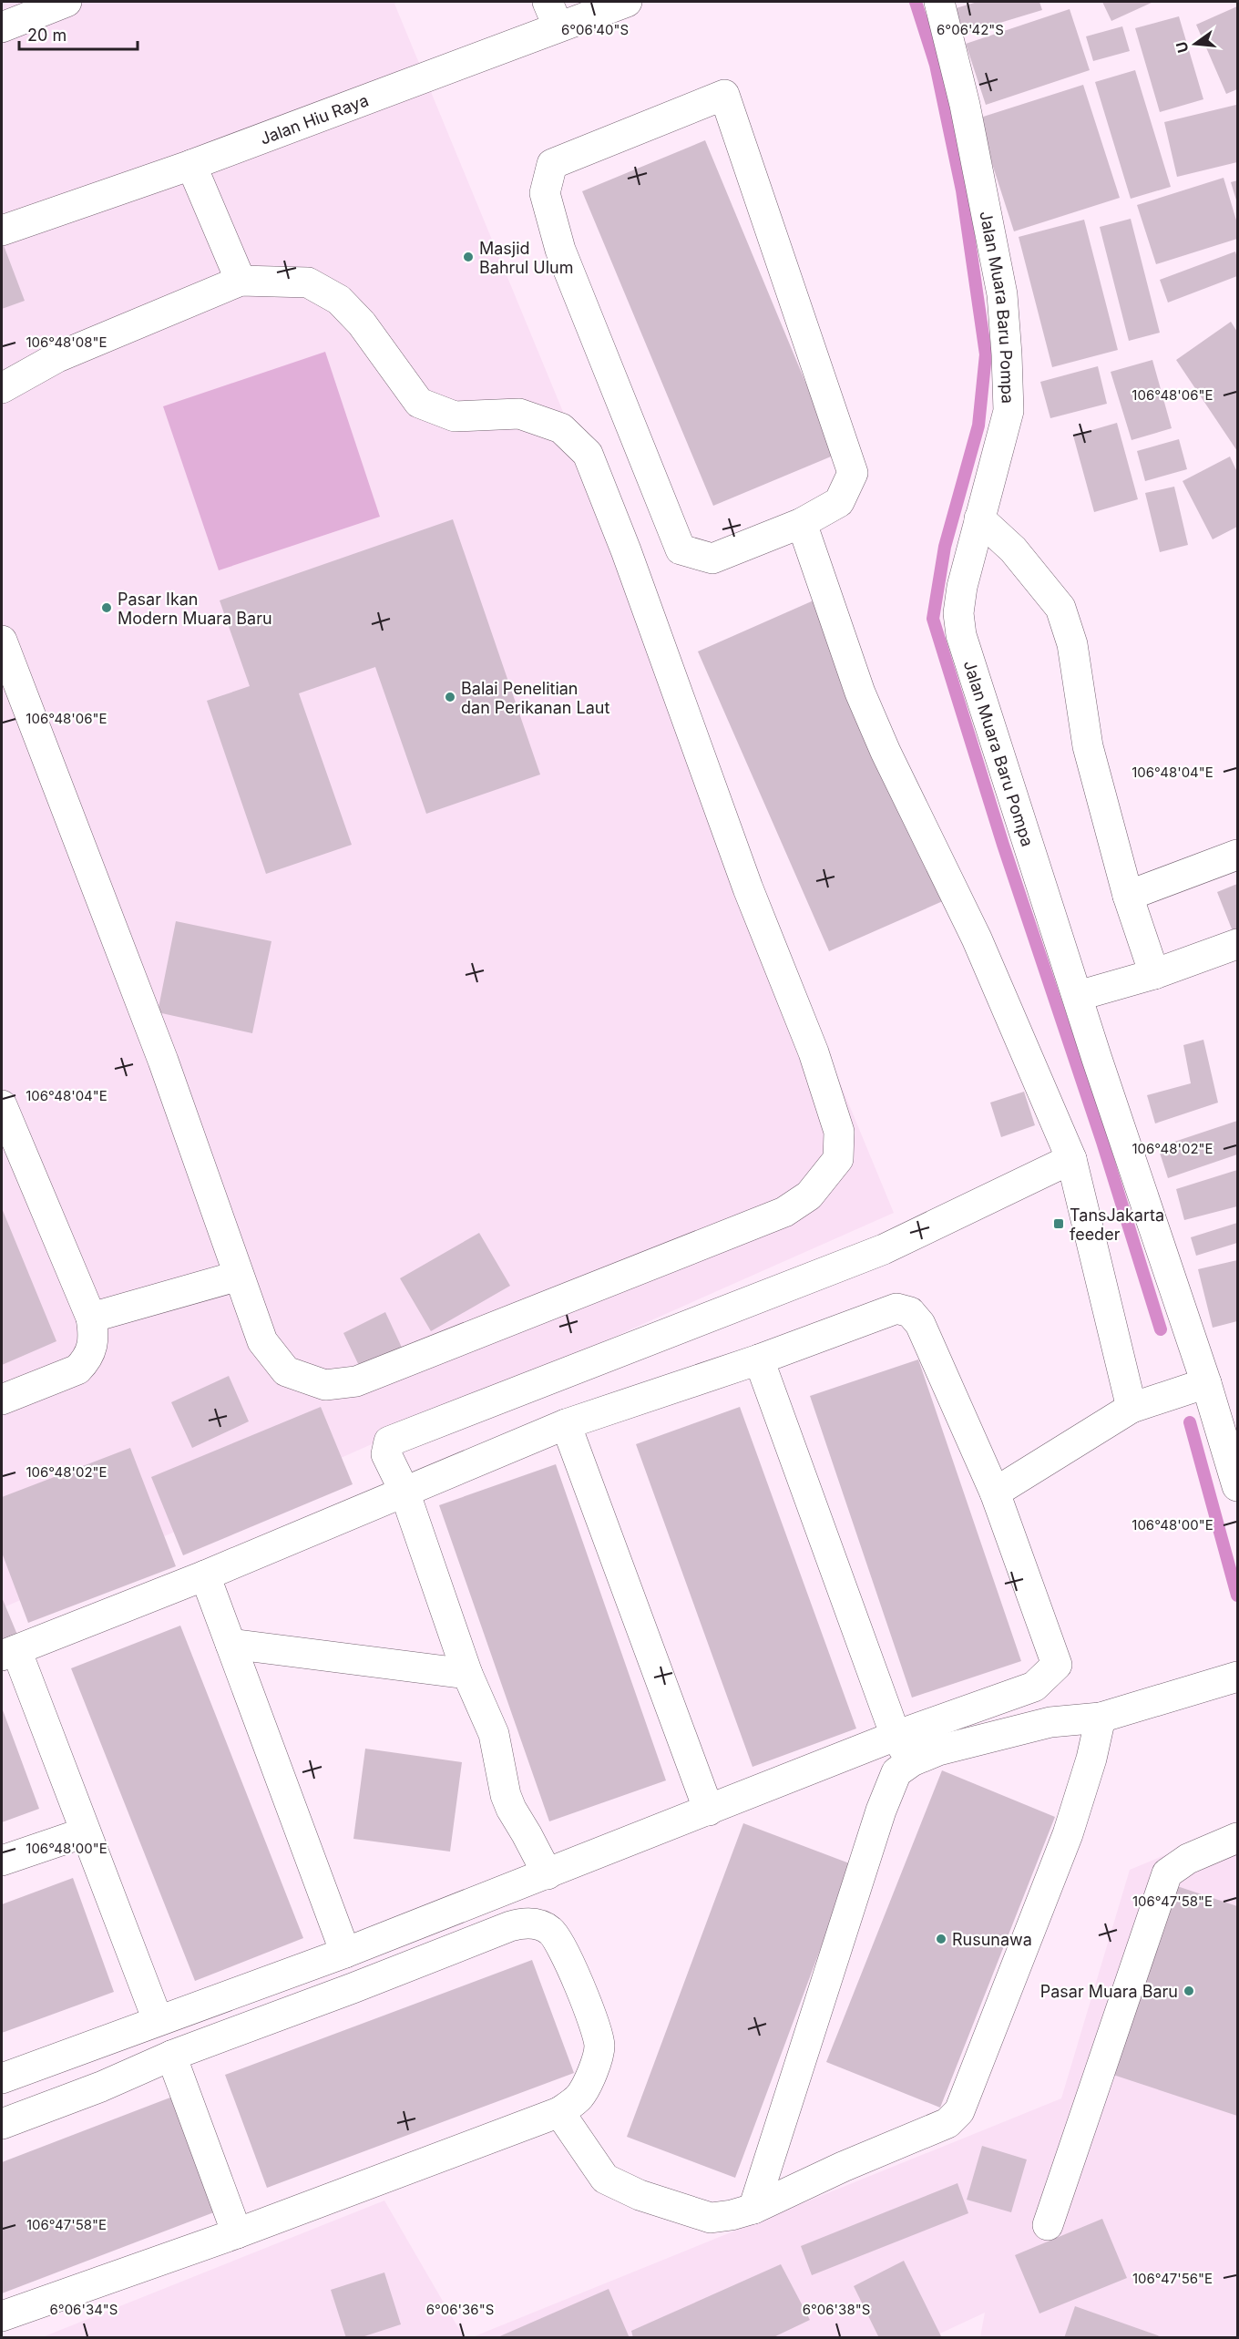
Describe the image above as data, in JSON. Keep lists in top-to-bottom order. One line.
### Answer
{"streets":{"street":["Jalan Hiu Raya","Jalan Muara Baru Pompa"]},"places":{"other":["Masjid Bahrul Ulum","Pasar Ikan Modern Muara Baru","Balai Penelitian dan Perikanan Laut","Rusunawa","Pasar Muara Baru"],"transit":["TansJakarta feeder"]},"scale_bar":"20 m","north":"left","coordinates":["6°06'40\"S","6°06'42\"S","106°48'08\"E","106°48'06\"E","106°48'04\"E","106°48'02\"E","106°48'00\"E","106°47'58\"E","106°47'56\"E","6°06'34\"S","6°06'36\"S","6°06'38\"S"]}
